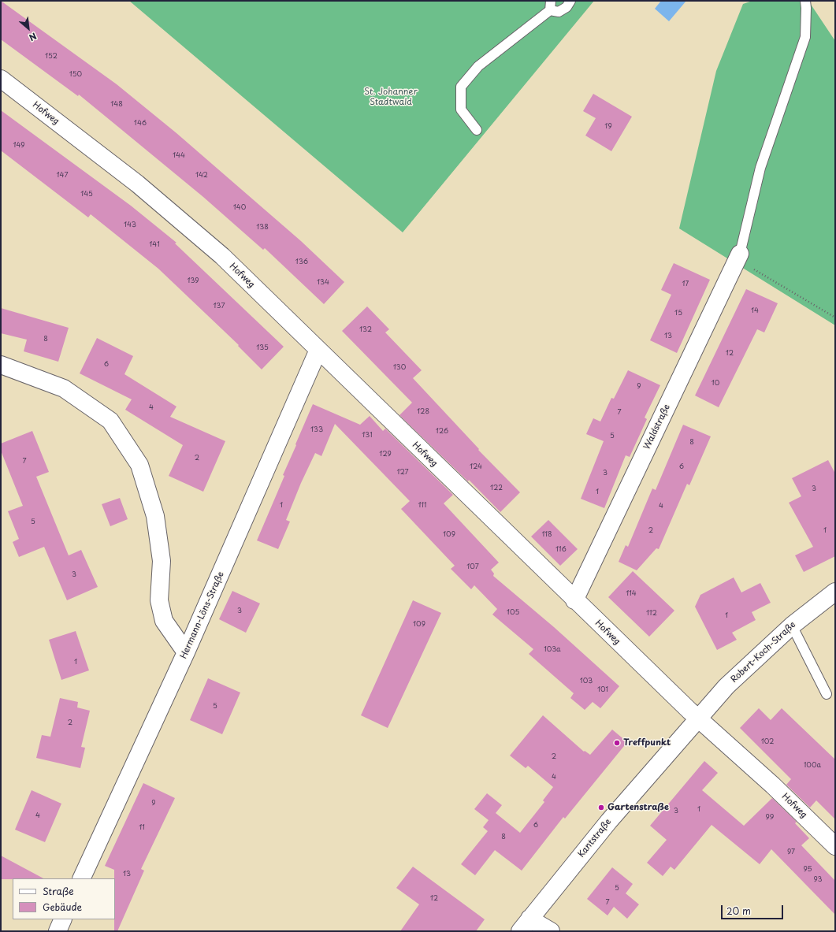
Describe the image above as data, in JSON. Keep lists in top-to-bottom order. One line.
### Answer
{"streets":{"street":["Hofweg","Waldstraße","Hermann-Löns-Straße","Robert-Koch-Straße","Kantstraße"]},"crossings":[["Hofweg","Waldstraße"],["Hofweg","Hermann-Löns-Straße"],["Hofweg","Robert-Koch-Straße"],["Hofweg","Kantstraße"],["Robert-Koch-Straße","Kantstraße"]],"parks":["St. Johanner Stadtwald"],"places":["Treffpunkt","Gartenstraße"],"house_numbers":["152","150","148","146","19","149","144","147","142","145","140","143","138","141","136","139","134","17","137","14","15","132","13","8","135","12","6","130","10","9","4","128","7","133","126","131","5","8","129","2","7","124","6","127","3","122","3","1","1","111","4","5","2","1","109","118","116","107","3","114","3","105","112","1","109","103a","1","103","101","5","2","102","2","100a","4","9","1","3","4","99","6","11","8","97","95","13","93","5","12","7"],"legend":["Straße","Gebäude"],"scale_bar":"20 m","north":"bottom right"}
